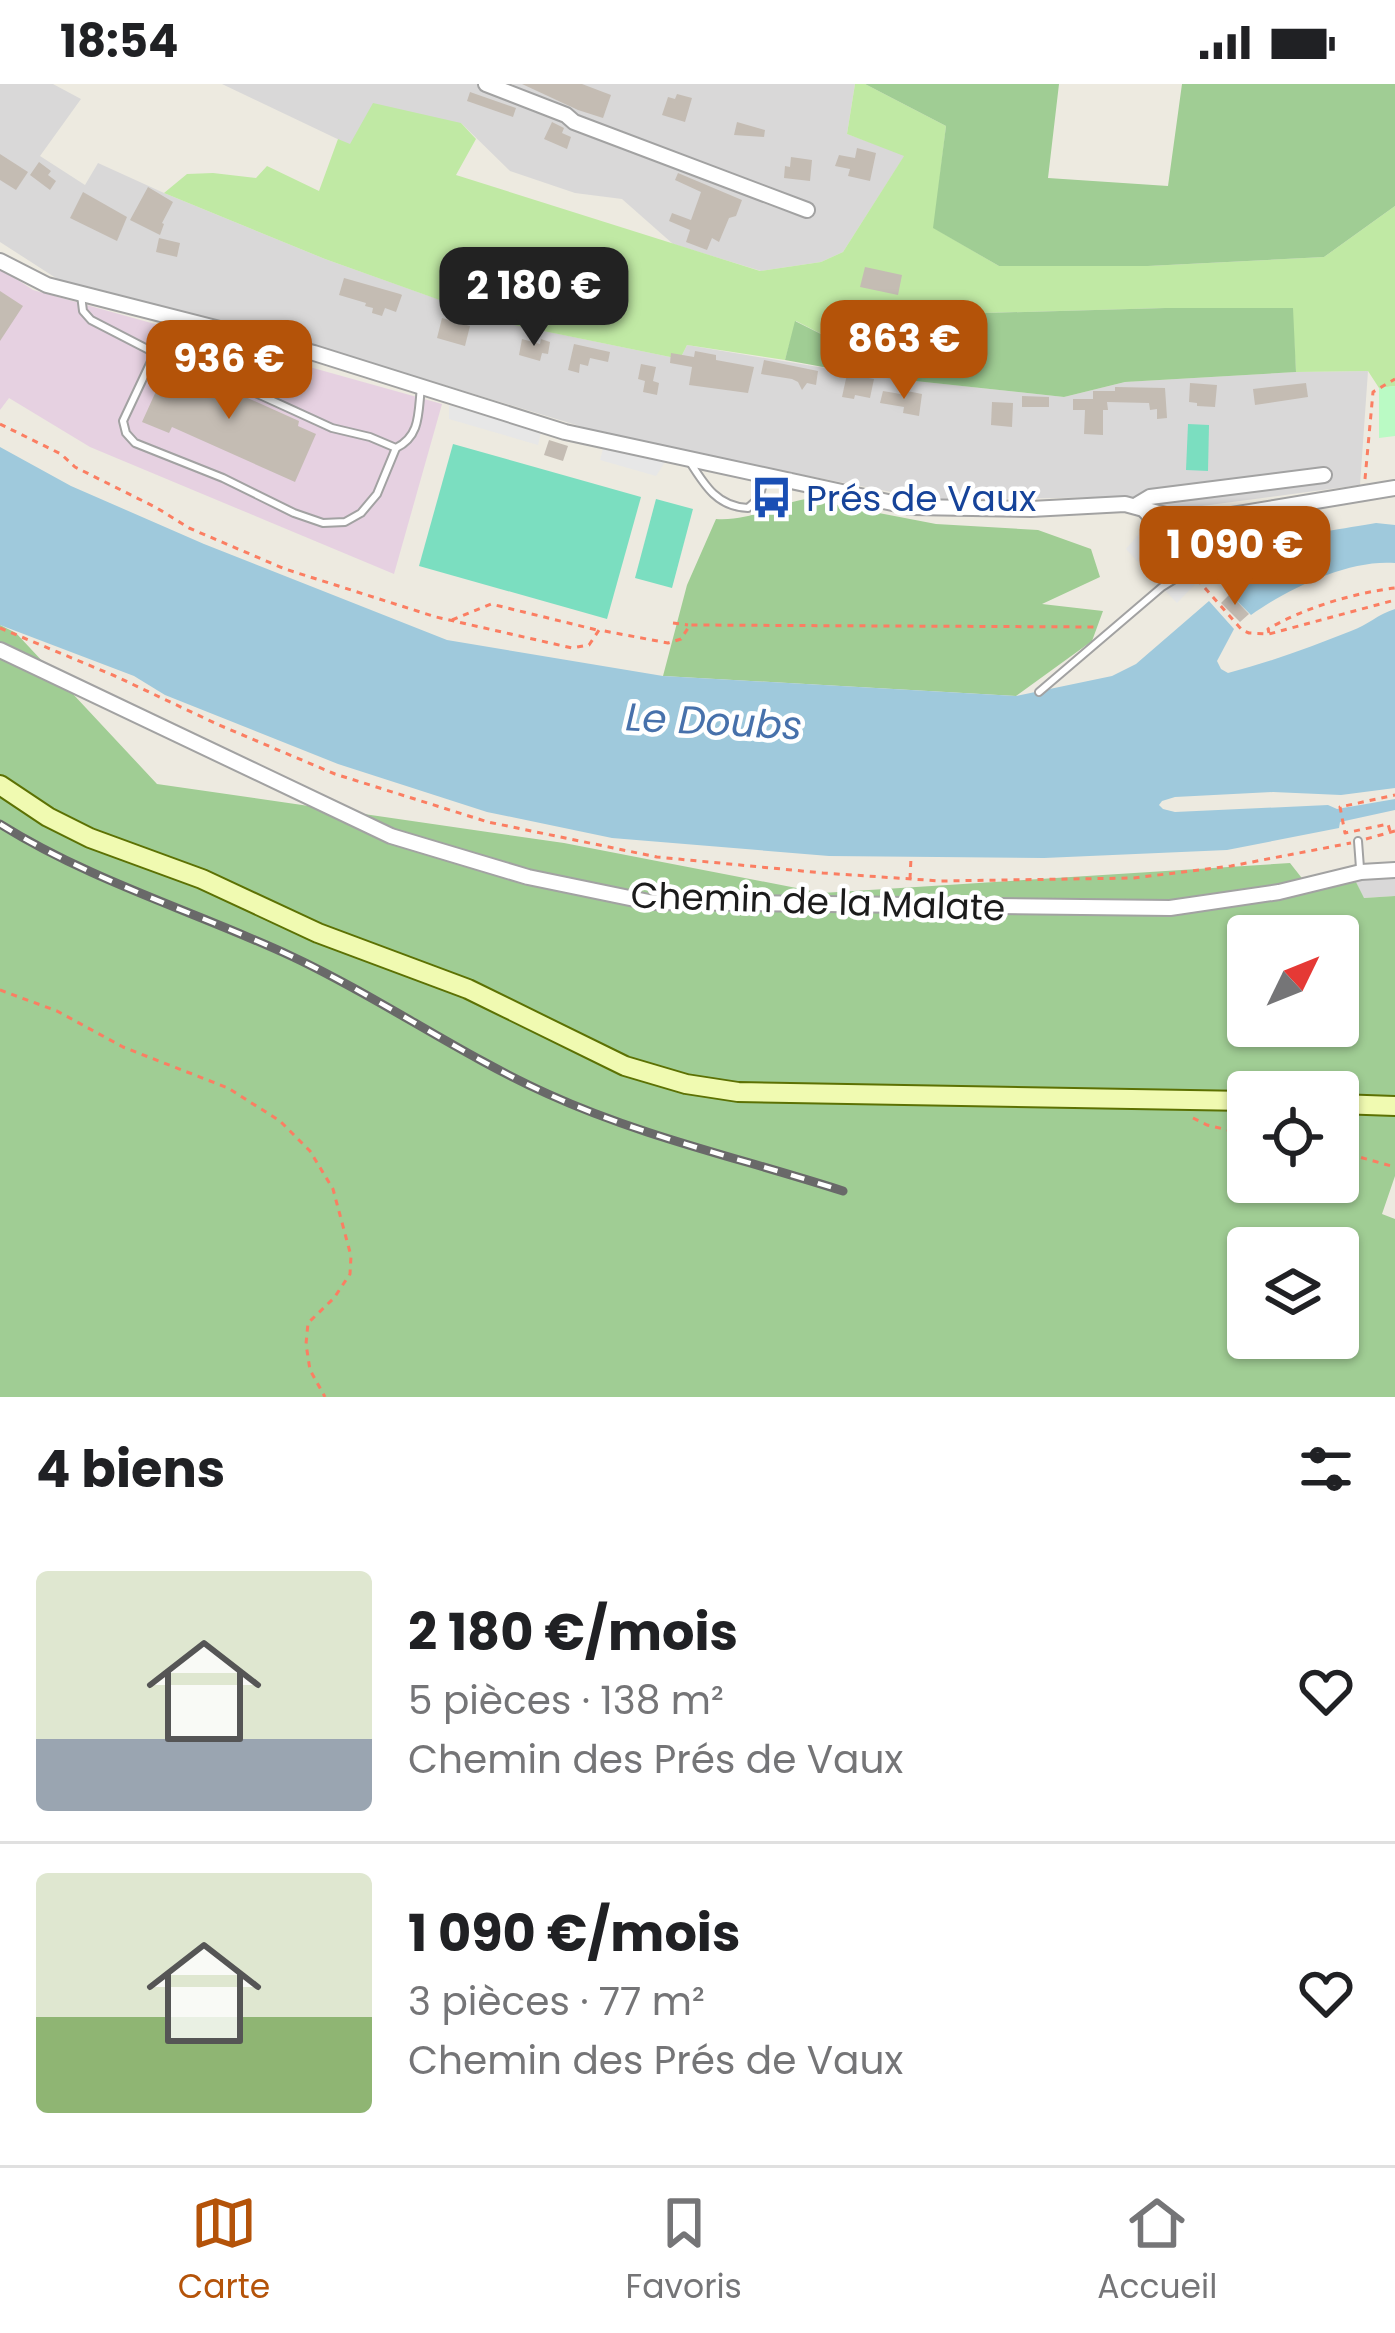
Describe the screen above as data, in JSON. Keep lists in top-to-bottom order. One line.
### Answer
{"streets":{"street":["Chemin de la Malate"]},"water":["Le Doubs"],"places":{"bus stop":["Prés de Vaux"]},"north":"top right","page":{"status":"18:54","price":["2 180 €","863 €","936 €","1 090 €"],"heading":"4 biens","list":[{"name":"2 180 €/mois","note":"5 pièces · 138 m² · Chemin des Prés de Vaux"},{"name":"1 090 €/mois","note":"3 pièces · 77 m² · Chemin des Prés de Vaux"}],"tabs":["Carte","Favoris","Accueil"]}}
